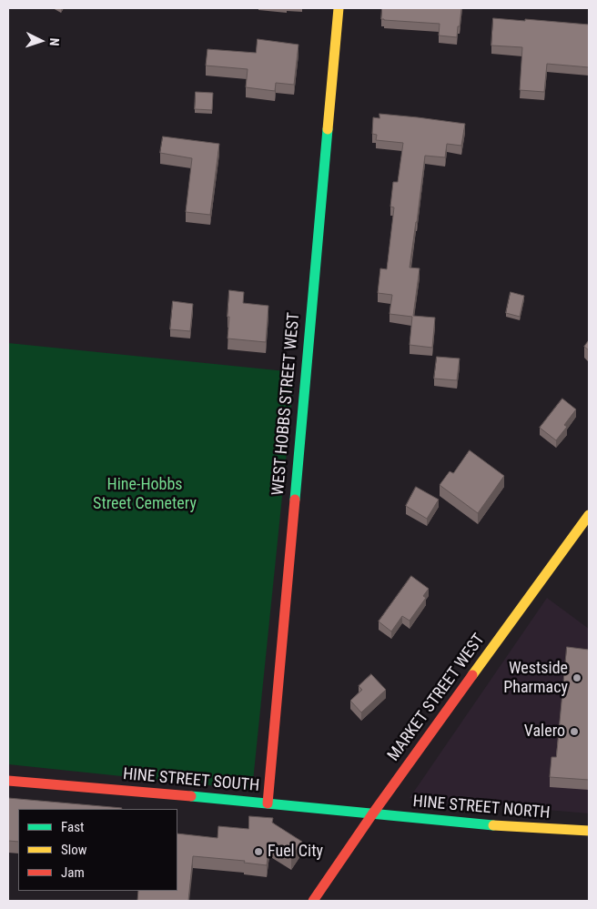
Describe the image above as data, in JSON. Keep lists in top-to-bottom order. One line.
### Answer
{"streets":{"street":["WEST HOBBS STREET WEST","MARKET STREET WEST","HINE STREET SOUTH","HINE STREET NORTH"]},"crossings":[["WEST HOBBS STREET WEST","HINE STREET SOUTH"],["MARKET STREET WEST","HINE STREET SOUTH"],["MARKET STREET WEST","HINE STREET NORTH"],["HINE STREET SOUTH","HINE STREET NORTH"]],"parks":["Hine-Hobbs Street Cemetery"],"places":["Westside Pharmacy","Valero","Fuel City"],"legend":["Fast","Slow","Jam"],"north":"right"}
